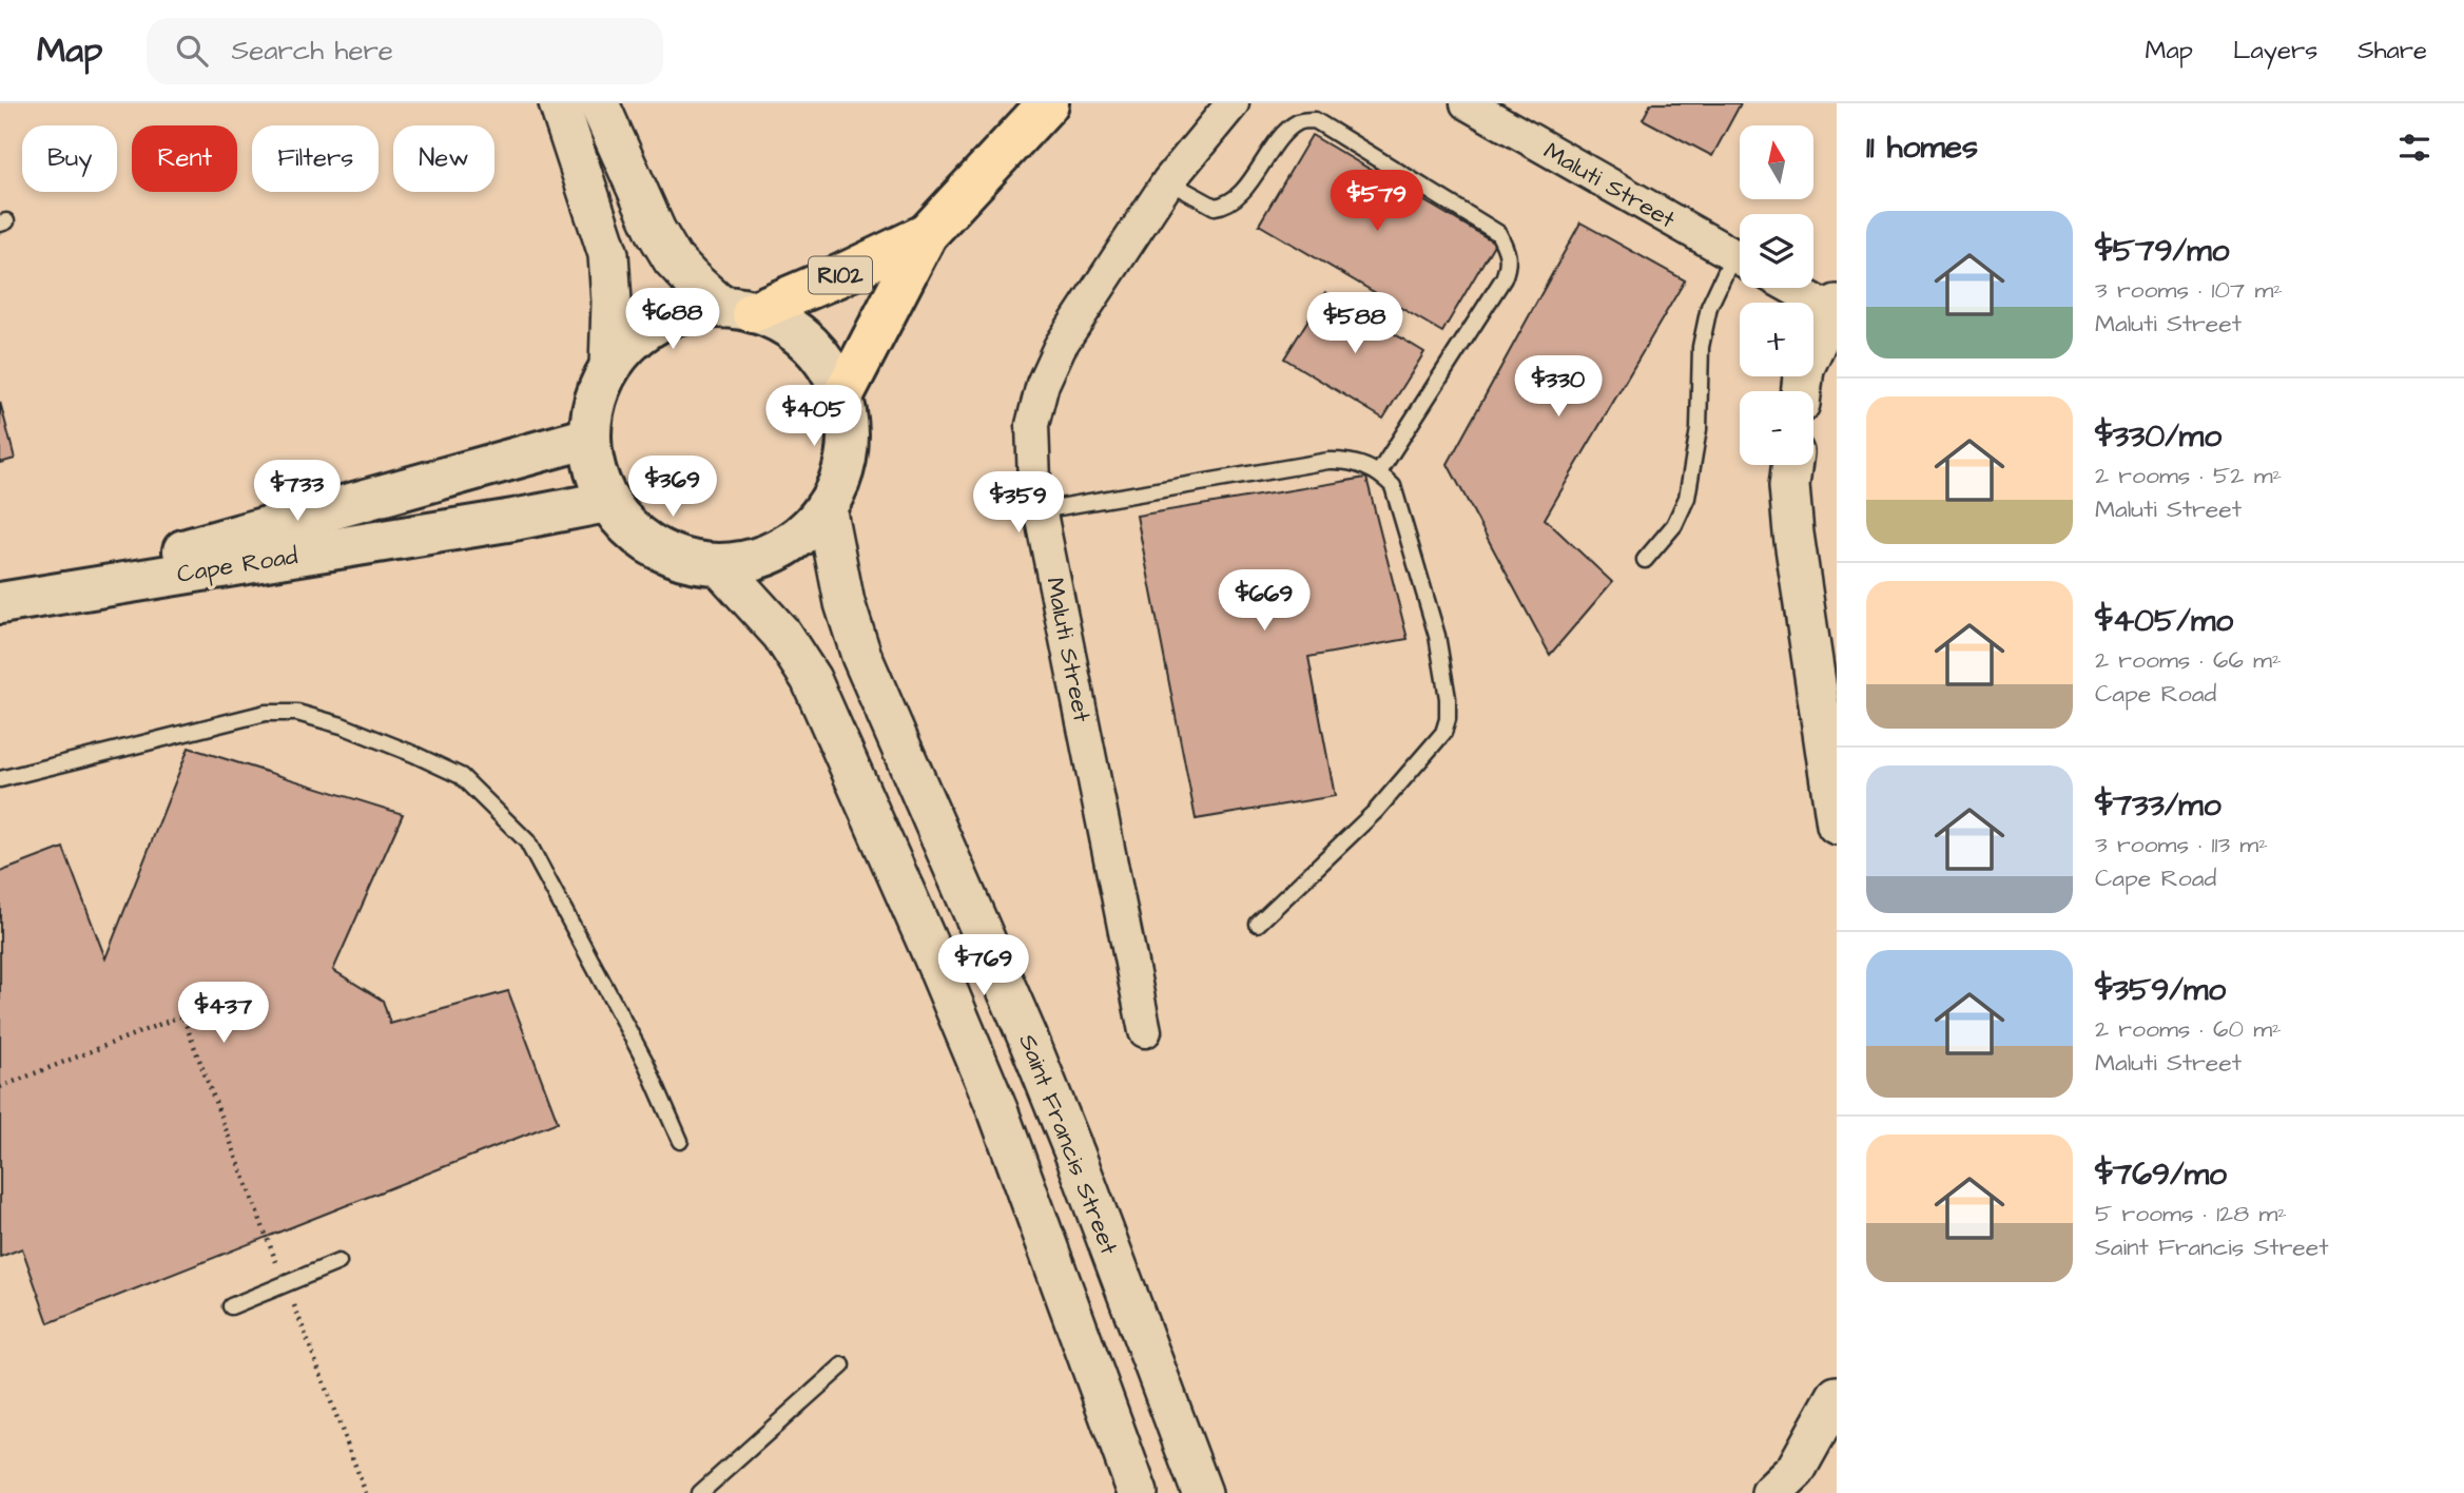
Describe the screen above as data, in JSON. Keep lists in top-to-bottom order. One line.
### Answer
{"streets":{"main road":["R102","Cape Road"],"street":["Maluti Street","Saint Francis Street"]},"crossings":[["R102","Cape Road"],["R102","Saint Francis Street"],["Cape Road","Saint Francis Street"]],"north":"top","page":{"header":"Map","search":"Search here","nav":["Map","Layers","Share"],"heading":"11 homes","map_buttons":["+","−"],"chip":["Buy","Rent","Filters","New"],"price":["$579","$688","$588","$330","$405","$369","$733","$359","$669","$769","$437"],"list":[{"name":"$579/mo","note":"3 rooms · 107 m² · Maluti Street"},{"name":"$330/mo","note":"2 rooms · 52 m² · Maluti Street"},{"name":"$405/mo","note":"2 rooms · 66 m² · Cape Road"},{"name":"$733/mo","note":"3 rooms · 113 m² · Cape Road"},{"name":"$359/mo","note":"2 rooms · 60 m² · Maluti Street"},{"name":"$769/mo","note":"5 rooms · 128 m² · Saint Francis Street"}]}}
